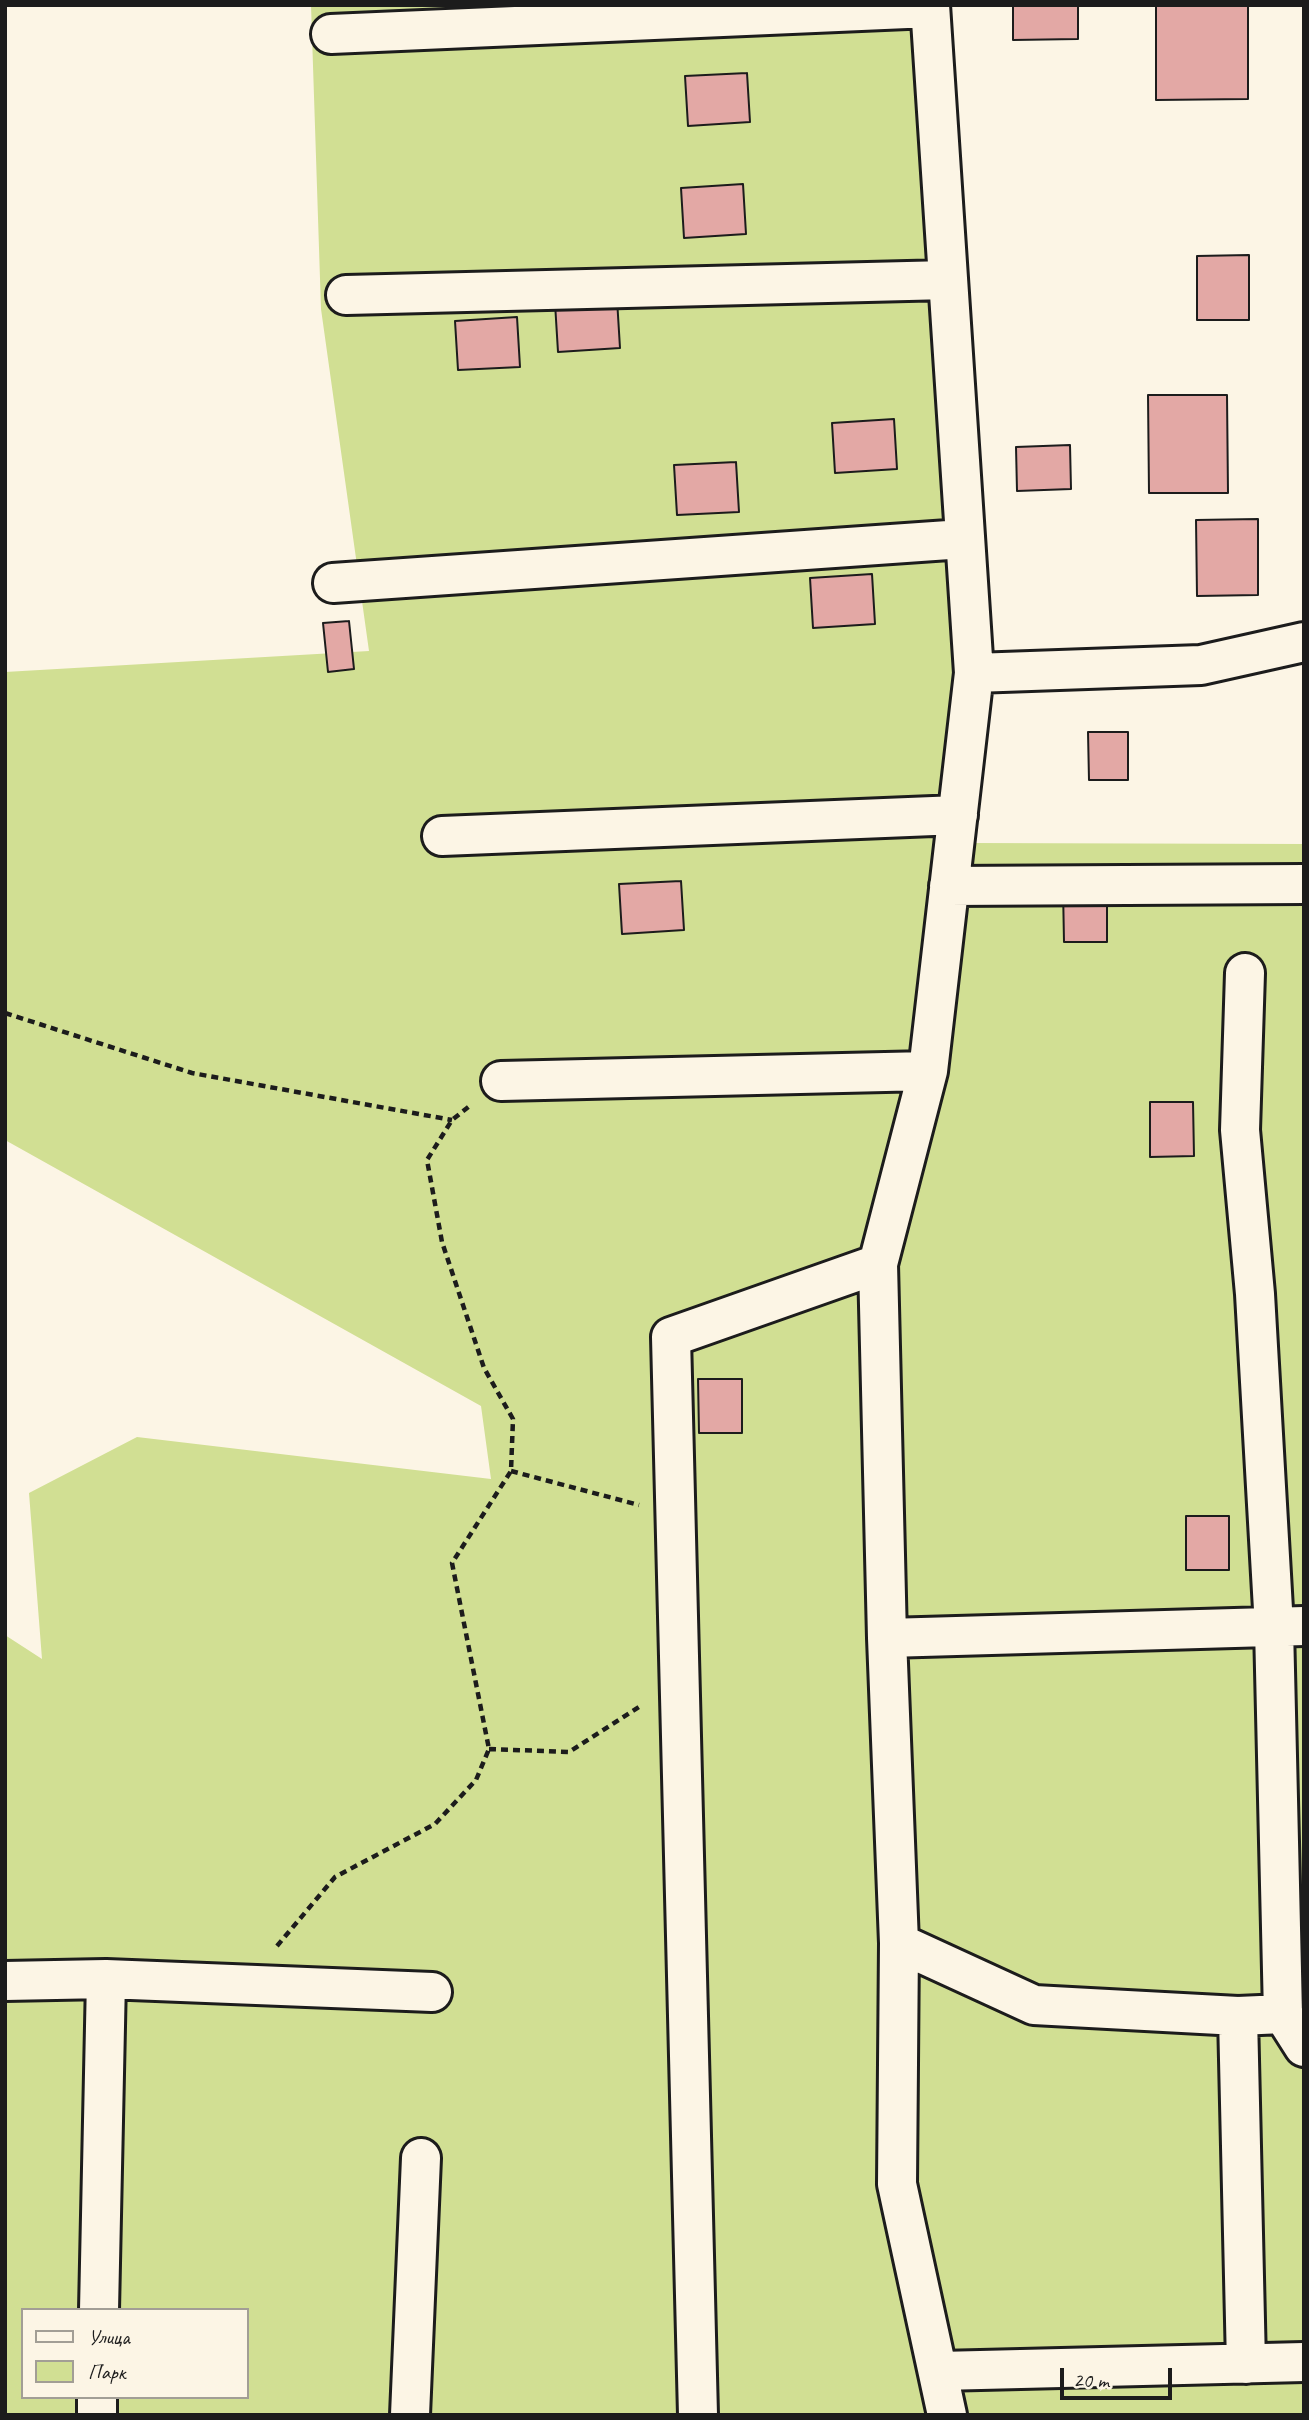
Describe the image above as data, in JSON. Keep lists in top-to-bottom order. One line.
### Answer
{"legend":["Улица","Парк"],"scale_bar":"20 m"}
